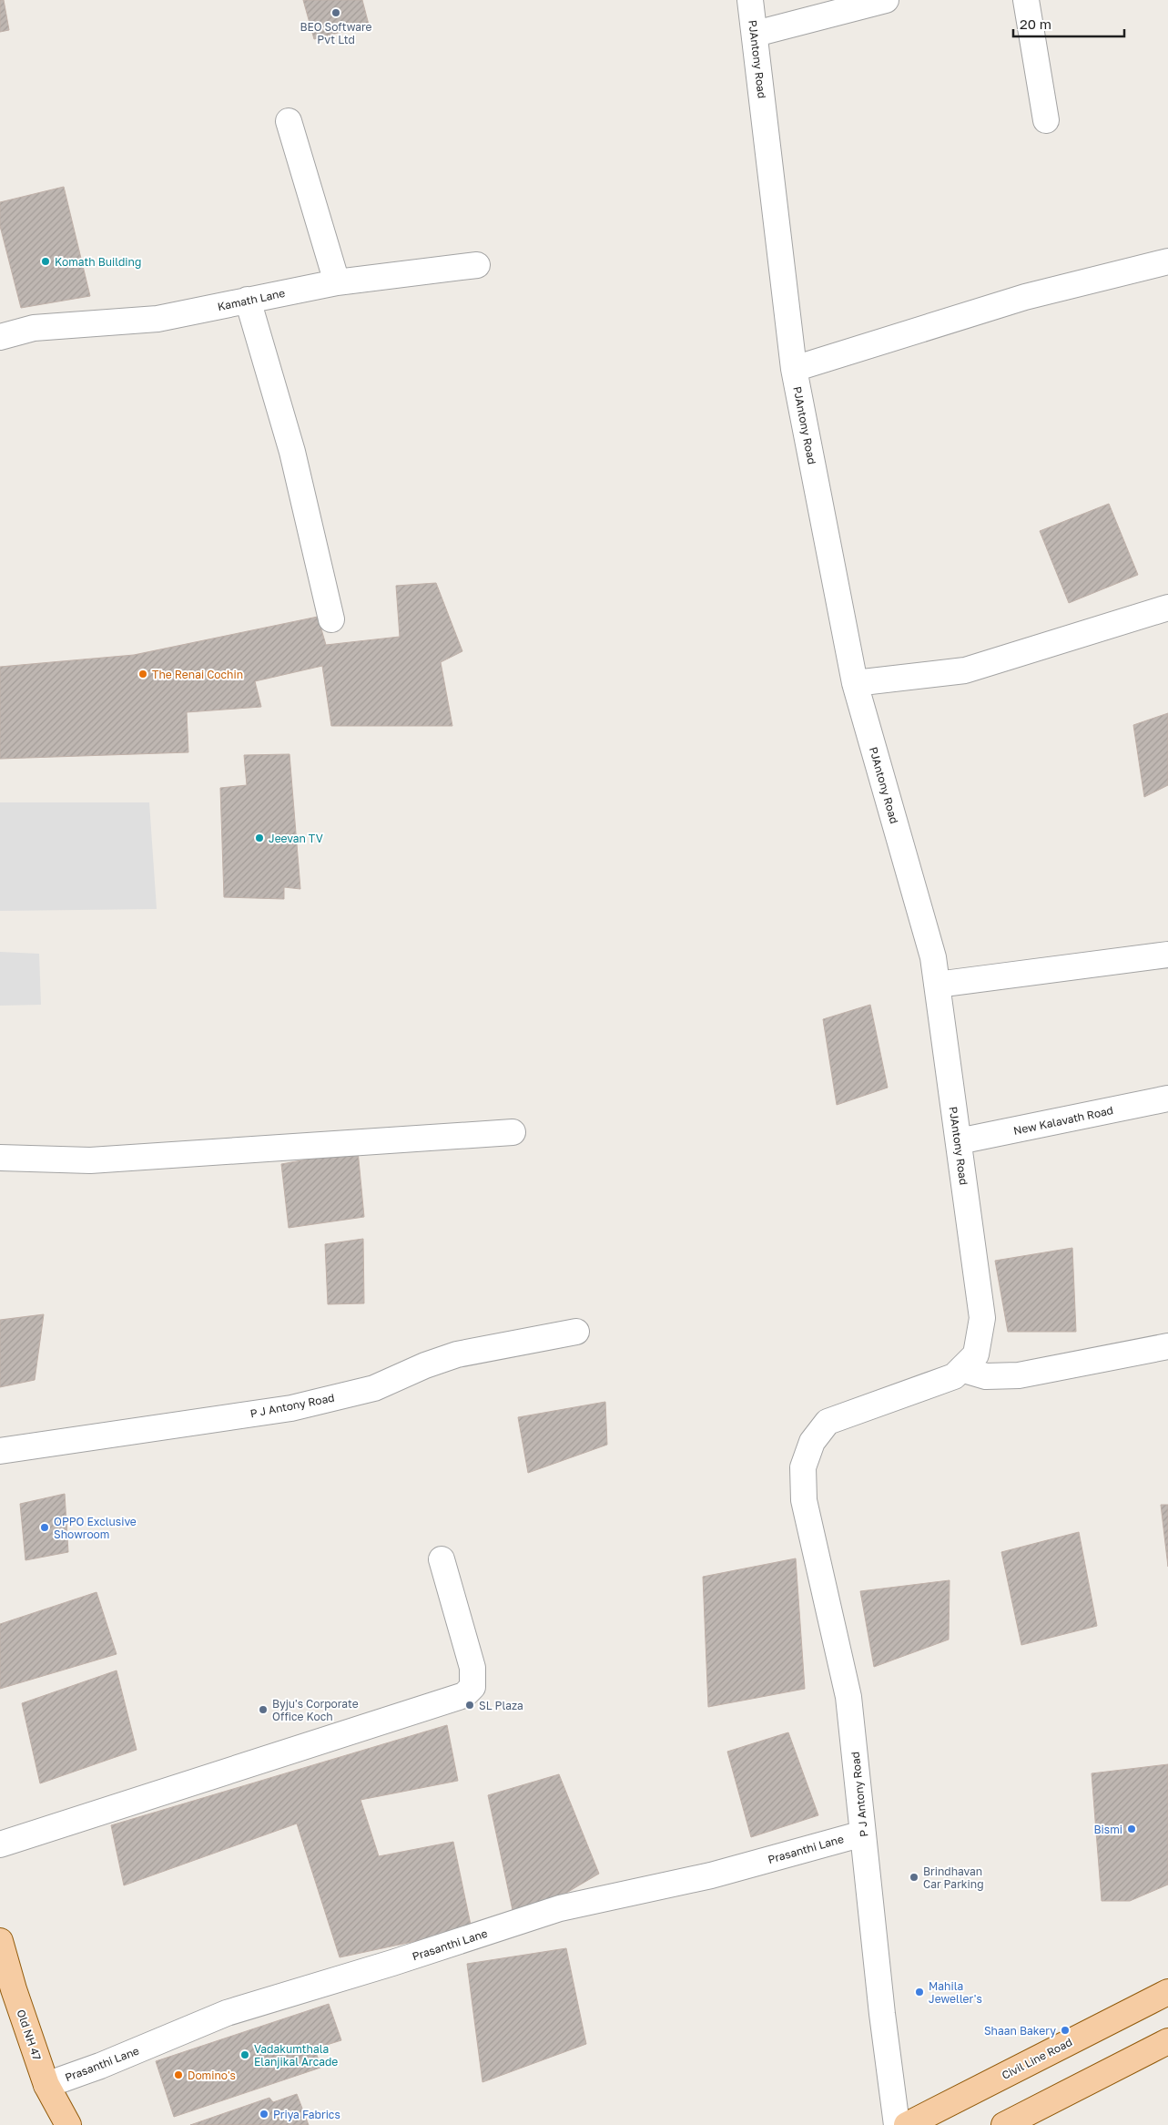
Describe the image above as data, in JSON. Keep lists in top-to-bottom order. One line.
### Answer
{"streets":{"main road":["Old NH 47","Civil Line Road"],"street":["PJAntony Road","Kamath Lane","New Kalavath Road","P J Antony Road","Prasanthi Lane"]},"crossings":[["PJAntony Road","New Kalavath Road"],["PJAntony Road","P J Antony Road"],["P J Antony Road","Prasanthi Lane"],["Prasanthi Lane","Old NH 47"]],"places":["BEO Software Pvt Ltd","Komath Building","The Renai Cochin","Jeevan TV","OPPO Exclusive Showroom","SL Plaza","Byju's Corporate Office Koch","Bismi","Brindhavan Car Parking","Mahila Jeweller's","Shaan Bakery","Vadakumthala Elanjikal Arcade","Domino's","Priya Fabrics"],"scale_bar":"20 m"}
